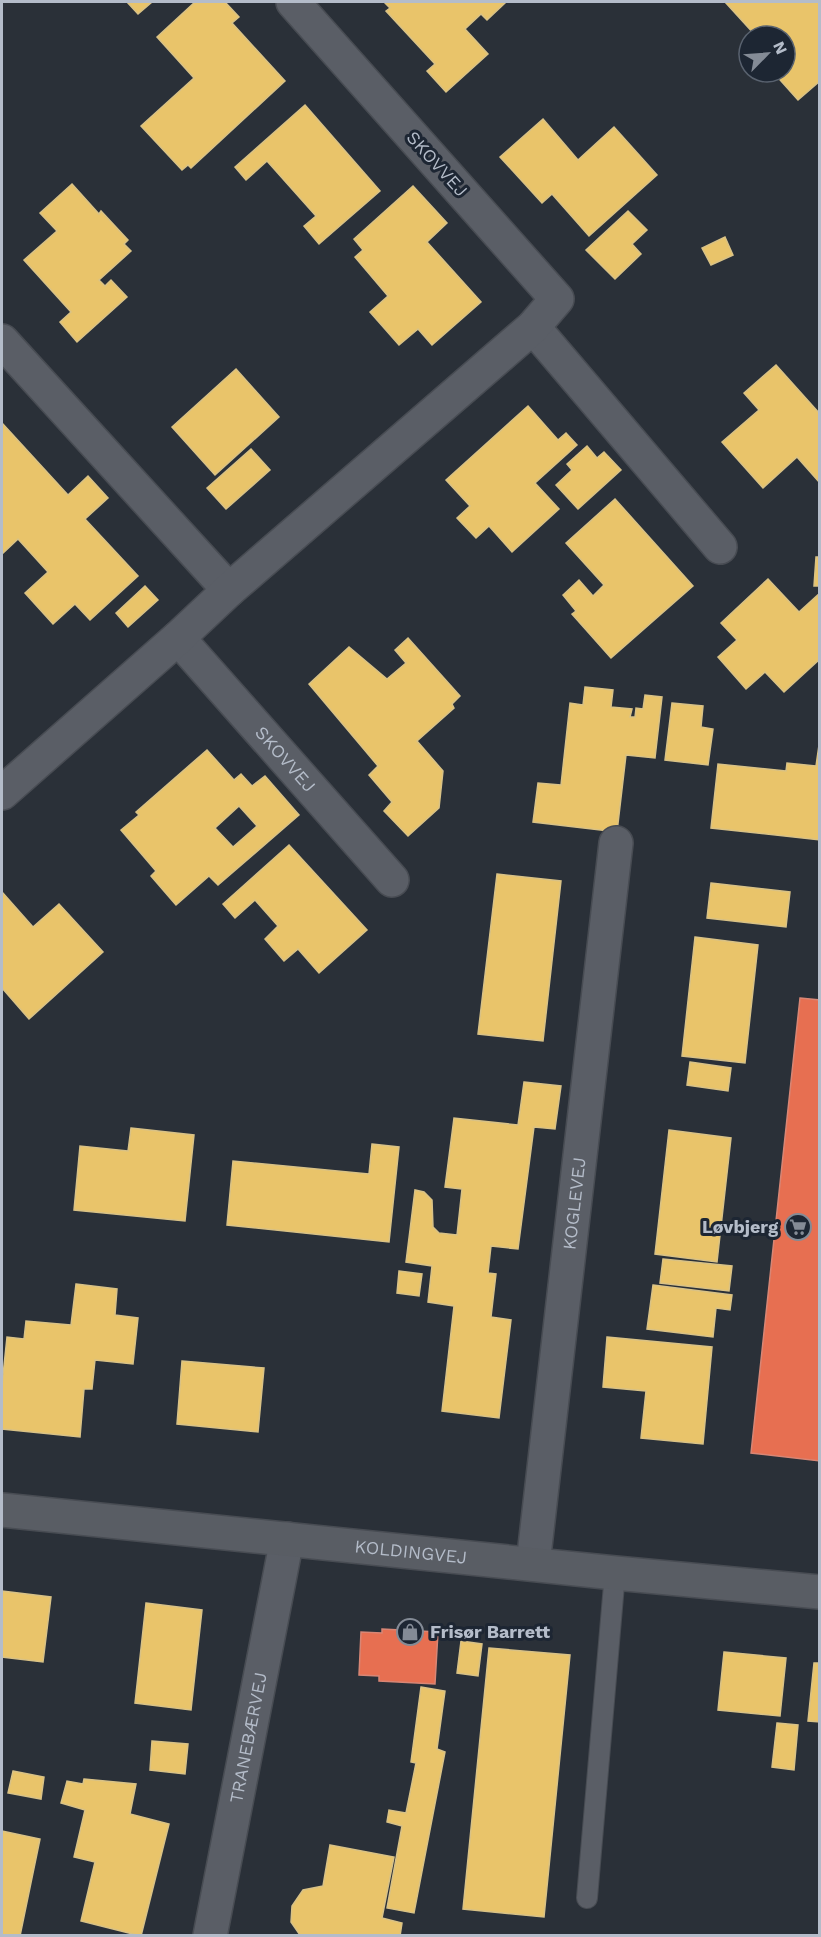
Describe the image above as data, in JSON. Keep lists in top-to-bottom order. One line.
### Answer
{"streets":{"street":["SKOVVEJ","KOGLEVEJ","KOLDINGVEJ","TRANEBÆRVEJ"]},"crossings":[["KOGLEVEJ","KOLDINGVEJ"],["KOLDINGVEJ","TRANEBÆRVEJ"]],"places":{"supermarket":["Løvbjerg"],"shop":["Frisør Barrett"]},"north":"top right"}
